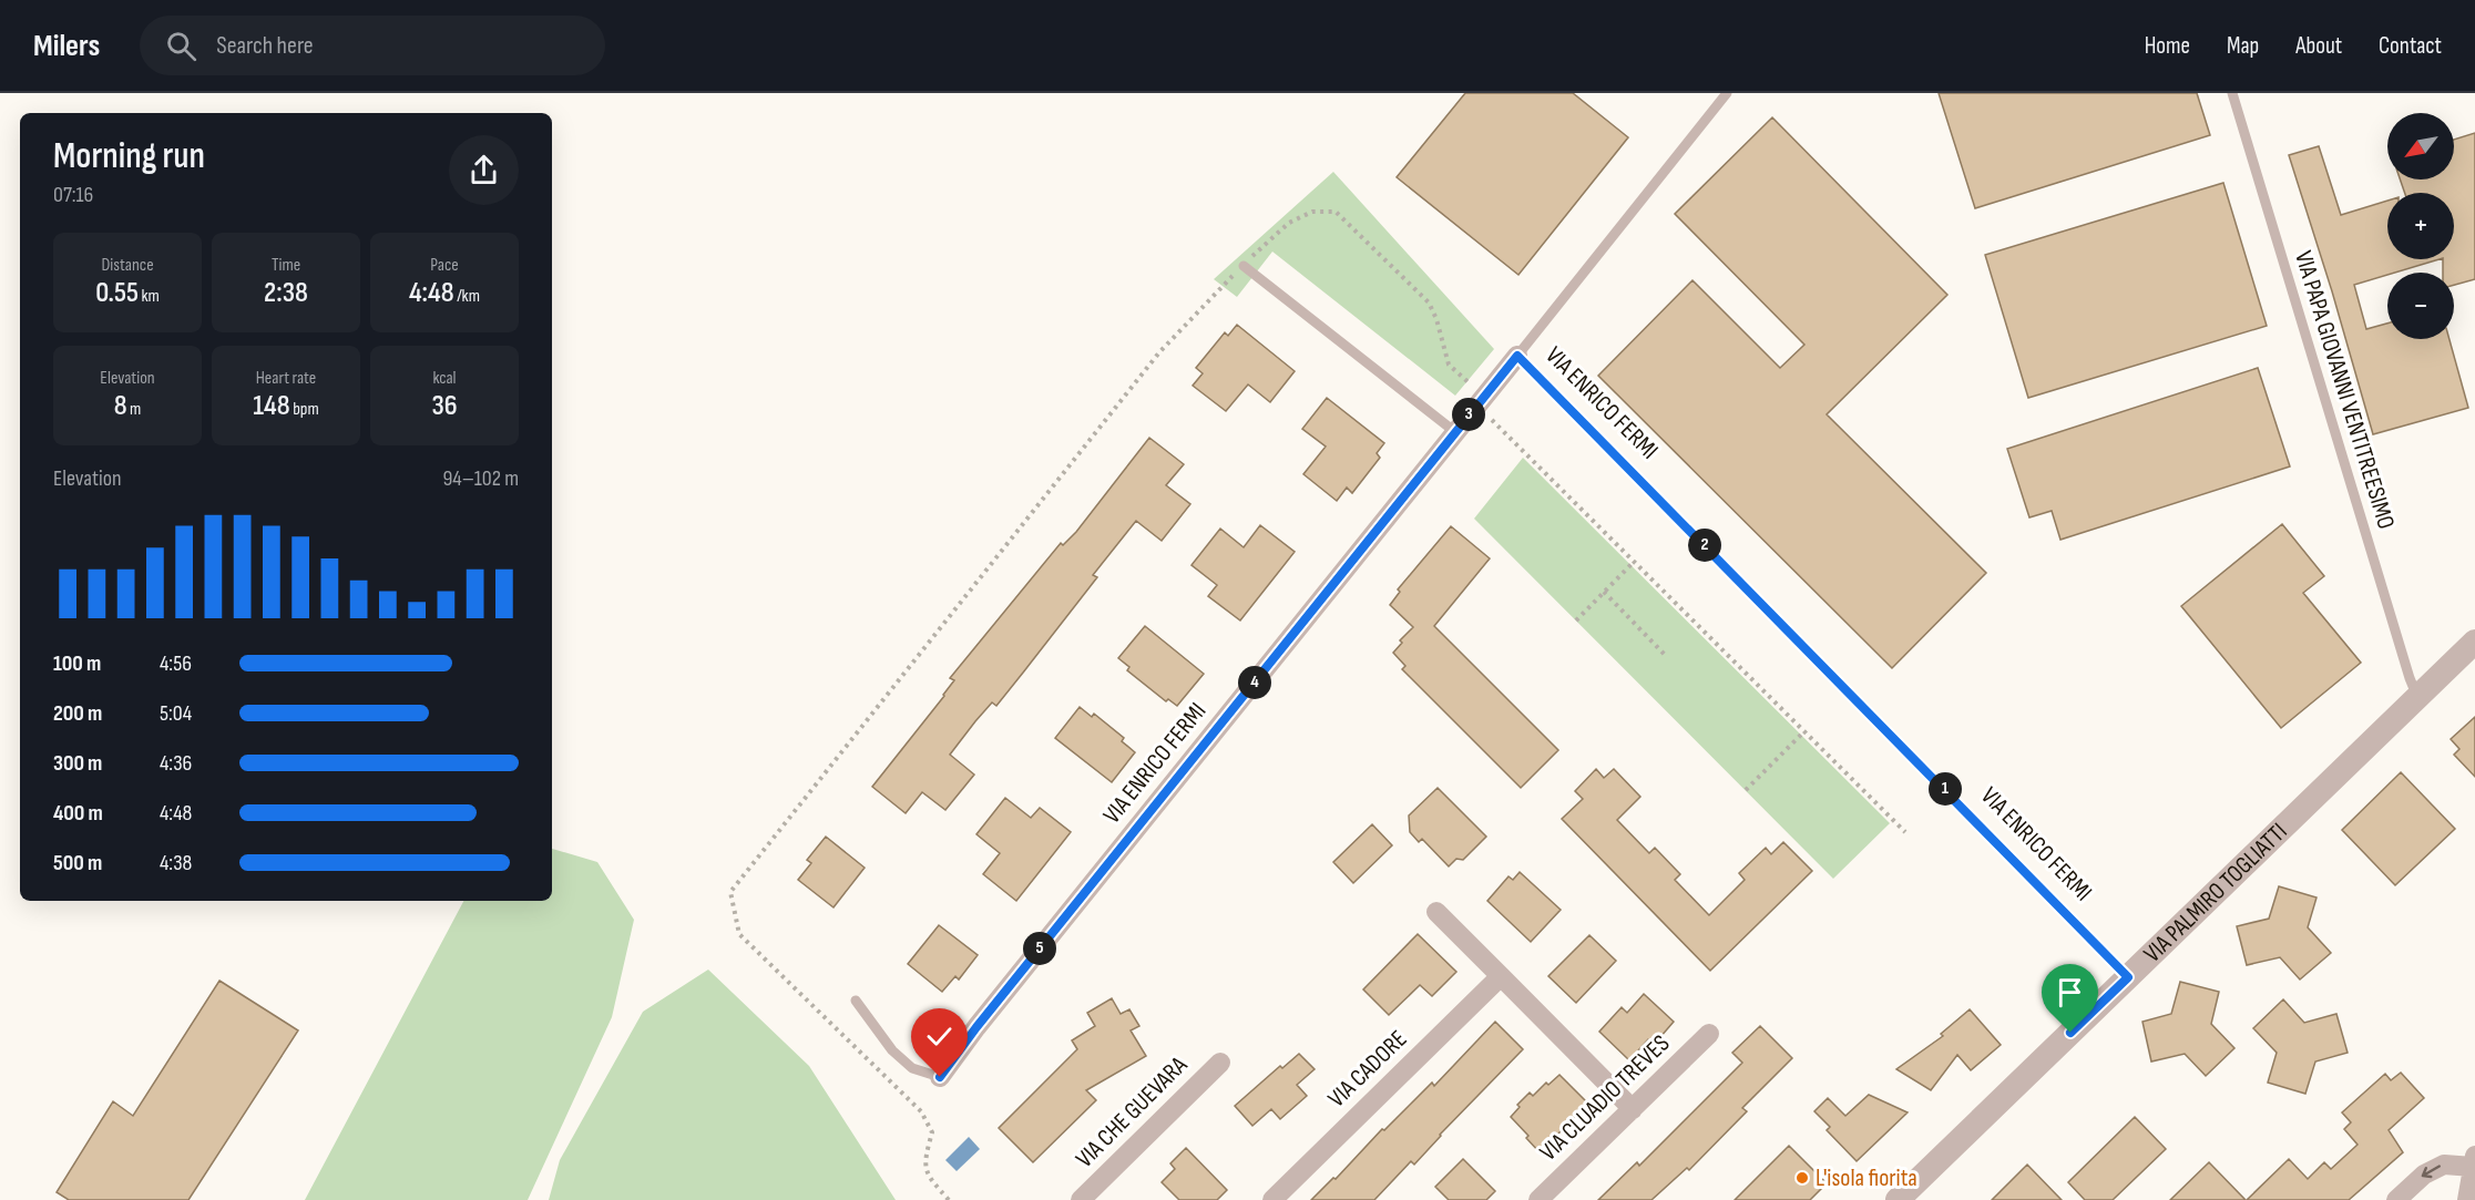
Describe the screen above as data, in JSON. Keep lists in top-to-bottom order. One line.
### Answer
{"streets":{"street":["VIA ENRICO FERMI","VIA PALMIRO TOGLIATTI","VIA CADORE","VIA CLUADIO TREVES","VIA CHE GUEVARA"],"lane":["VIA PAPA GIOVANNI VENTITREESIMO"]},"crossings":[["VIA PAPA GIOVANNI VENTITREESIMO","VIA PALMIRO TOGLIATTI"],["VIA ENRICO FERMI","VIA PALMIRO TOGLIATTI"]],"places":["L'isola fiorita"],"north":"bottom left","page":{"header":"Milers","search":"Search here","nav":["Home","Map","About","Contact"],"map_buttons":["+","−"],"heading":["Morning run","07:16"],"stats":[["Distance","0.55 km"],["Time","2:38"],["Pace","4:48 /km"],["Elevation","8 m"],["Heart rate","148 bpm"],["kcal","36"]],"pins":["3","2","4","1","5"],"chart":["Elevation","94–102 m"],"list":[{"name":"100 m","note":"4:56"},{"name":"200 m","note":"5:04"},{"name":"300 m","note":"4:36"},{"name":"400 m","note":"4:48"},{"name":"500 m","note":"4:38"}]}}
